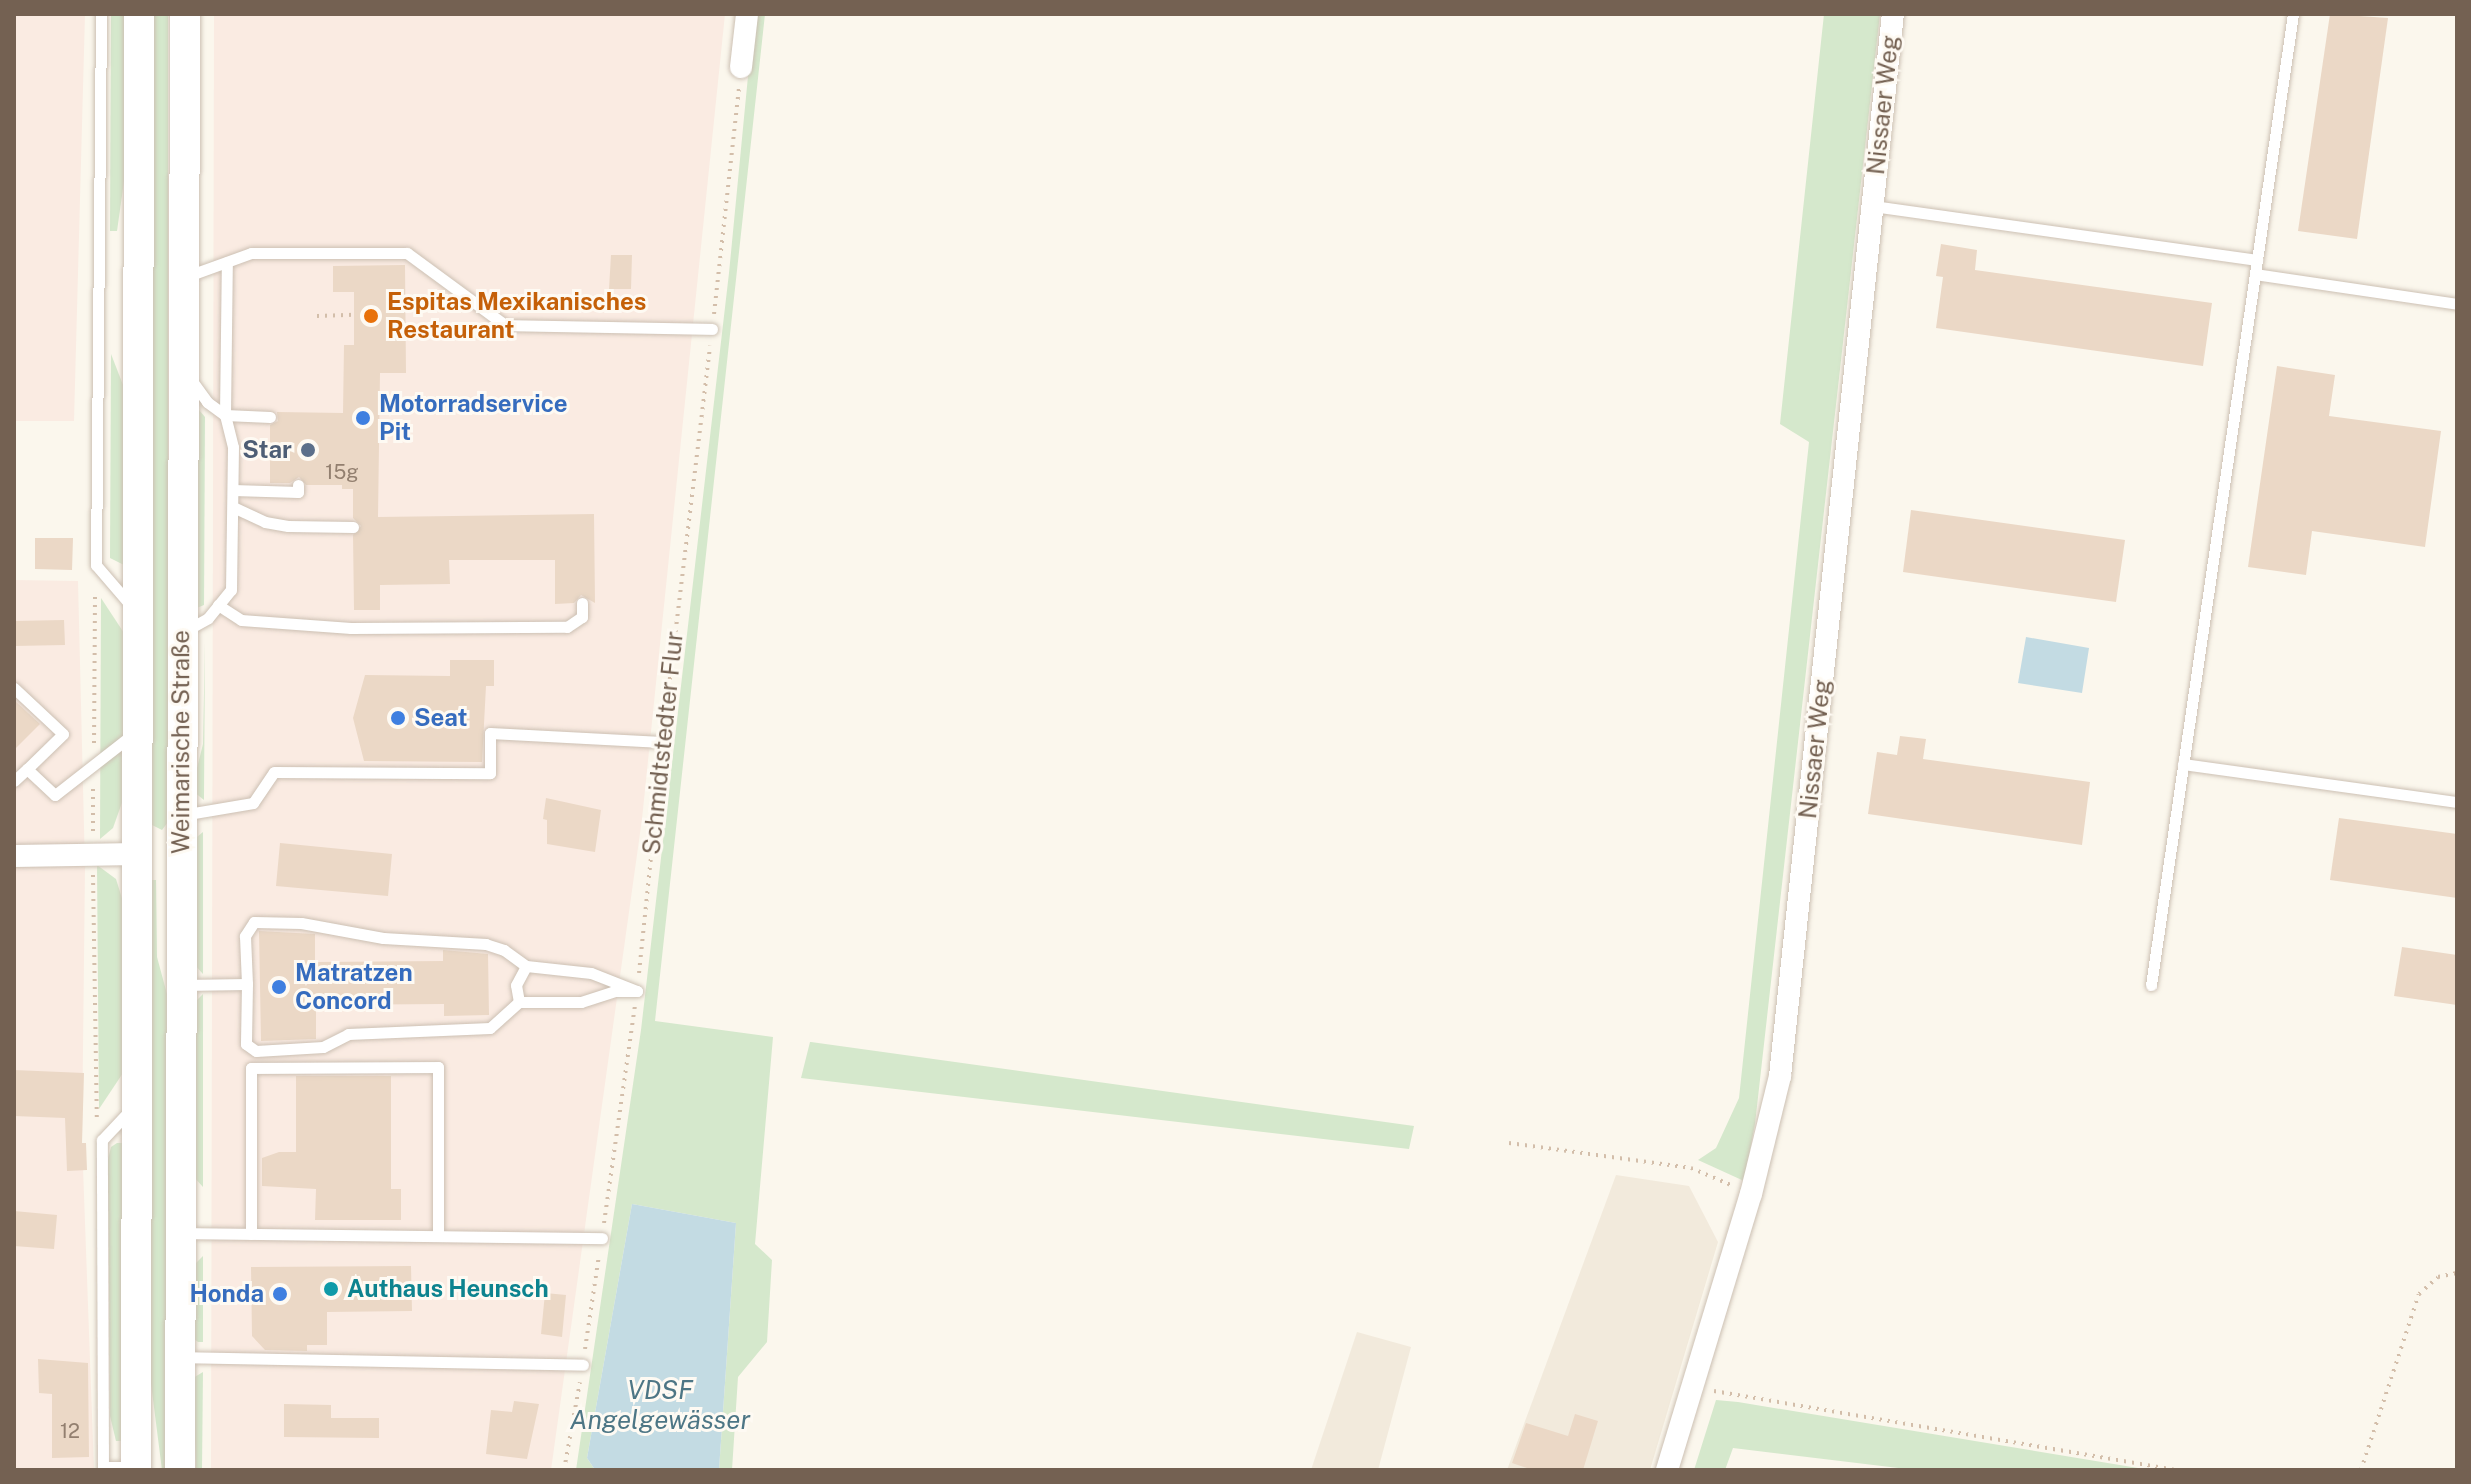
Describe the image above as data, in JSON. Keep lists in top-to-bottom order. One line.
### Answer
{"streets":{"main road":["Weimarische Straße"],"street":["Nissaer Weg"],"path":["Schmidtstedter Flur"]},"water":["VDSF Angelgewässer"],"places":["Espitas Mexikanisches Restaurant","Motorradservice Pit","Star","Seat","Matratzen Concord","Authaus Heunsch","Honda"],"house_numbers":["15g","12"]}
